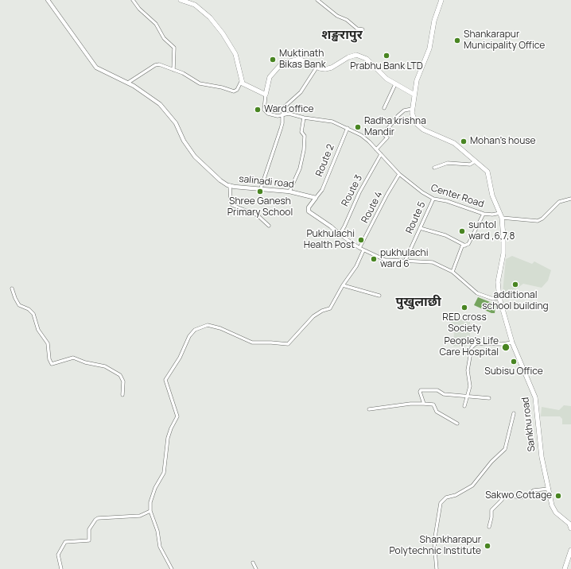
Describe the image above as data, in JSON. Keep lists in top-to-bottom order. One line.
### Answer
{"streets":{"main road":["Sankhu road"],"street":["Route 2","salinadi road","Route 3","Center Road","Route 4","Route 5"]},"crossings":[["Route 2","salinadi road"],["Route 2","Center Road"],["Route 3","Center Road"],["Center Road","Route 4"],["Center Road","Route 5"]],"districts":["शङ्खरापुर","पुखुलाछी"],"places":["Shankarapur Municipality Office","Prabhu Bank LTD","Muktinath Bikas Bank","Ward office","Radha krishna Mandir","Mohan's house","Shree Ganesh Primary School","suntol ward ,6,7,8","Pukhulachi Health Post","pukhulachi ward 6","additional school building","RED cross Society","People's Life Care Hospital","Subisu Office","Sakwo Cottage","Shankharapur Polytechnic Institute"]}
